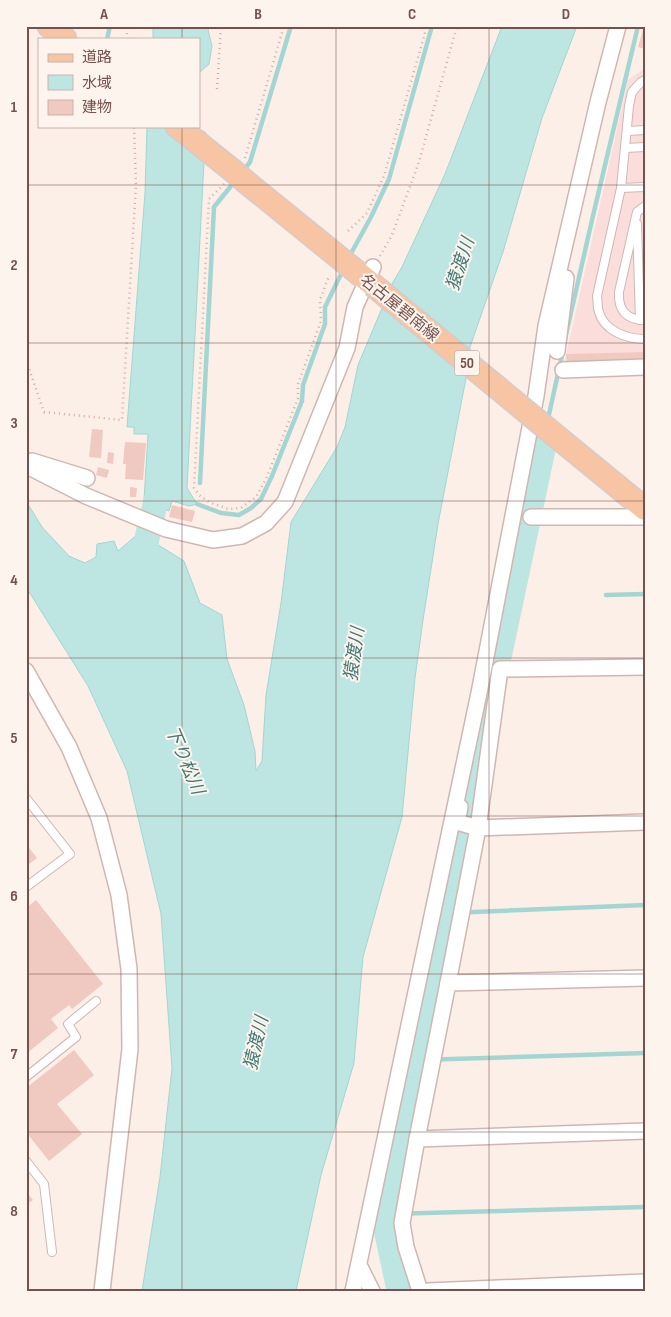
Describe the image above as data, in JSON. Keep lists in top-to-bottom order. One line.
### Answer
{"streets":{"main road":["名古屋碧南線","50"]},"water":["猿渡川","下り松川"],"legend":["道路","水域","建物"],"grid":{"columns":["A","B","C","D"],"rows":["1","2","3","4","5","6","7","8"]}}
